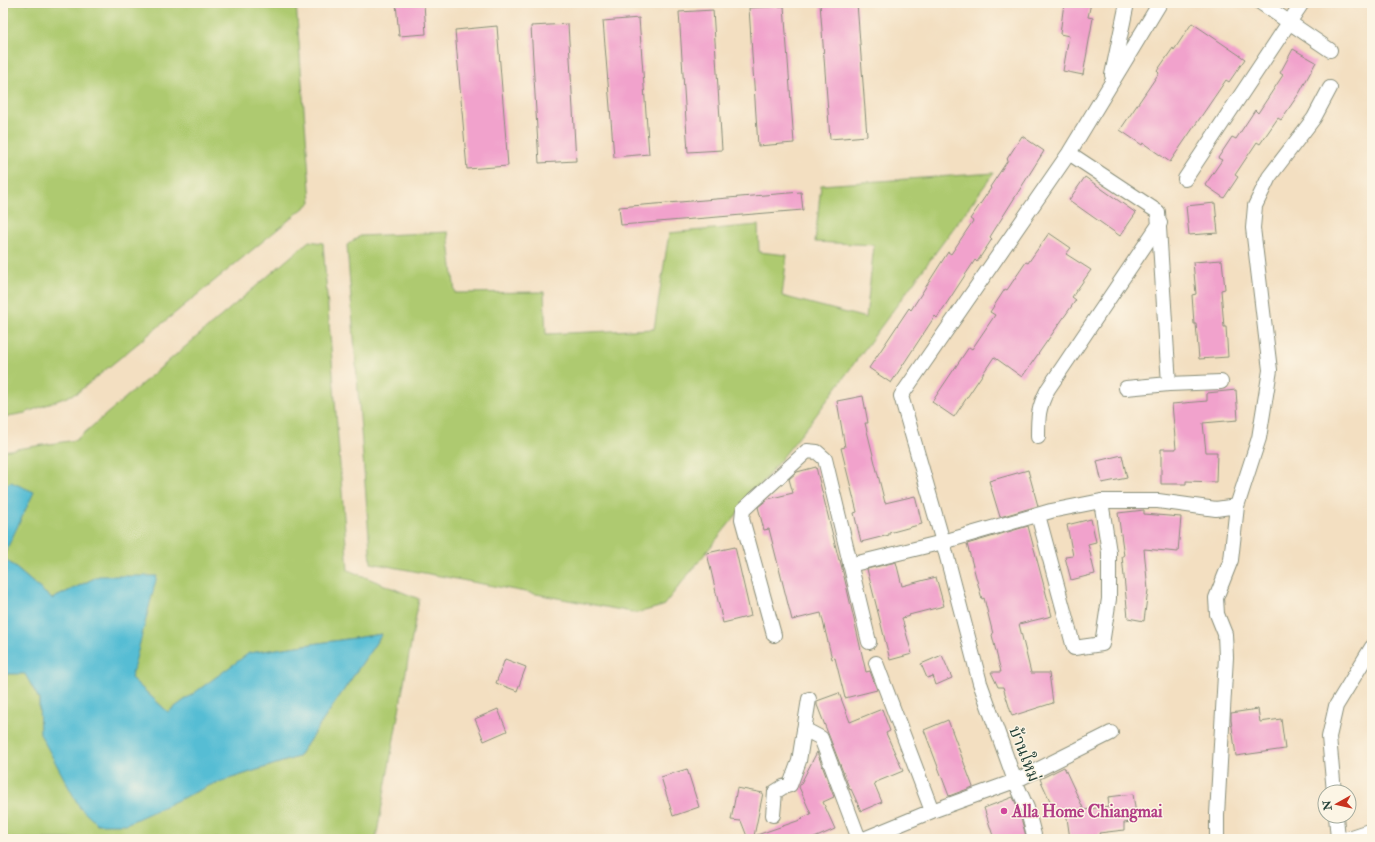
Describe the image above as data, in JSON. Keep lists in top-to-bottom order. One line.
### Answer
{"streets":{"street":["บ้านใหม่"]},"places":["Alla Home Chiangmai"],"north":"left"}
